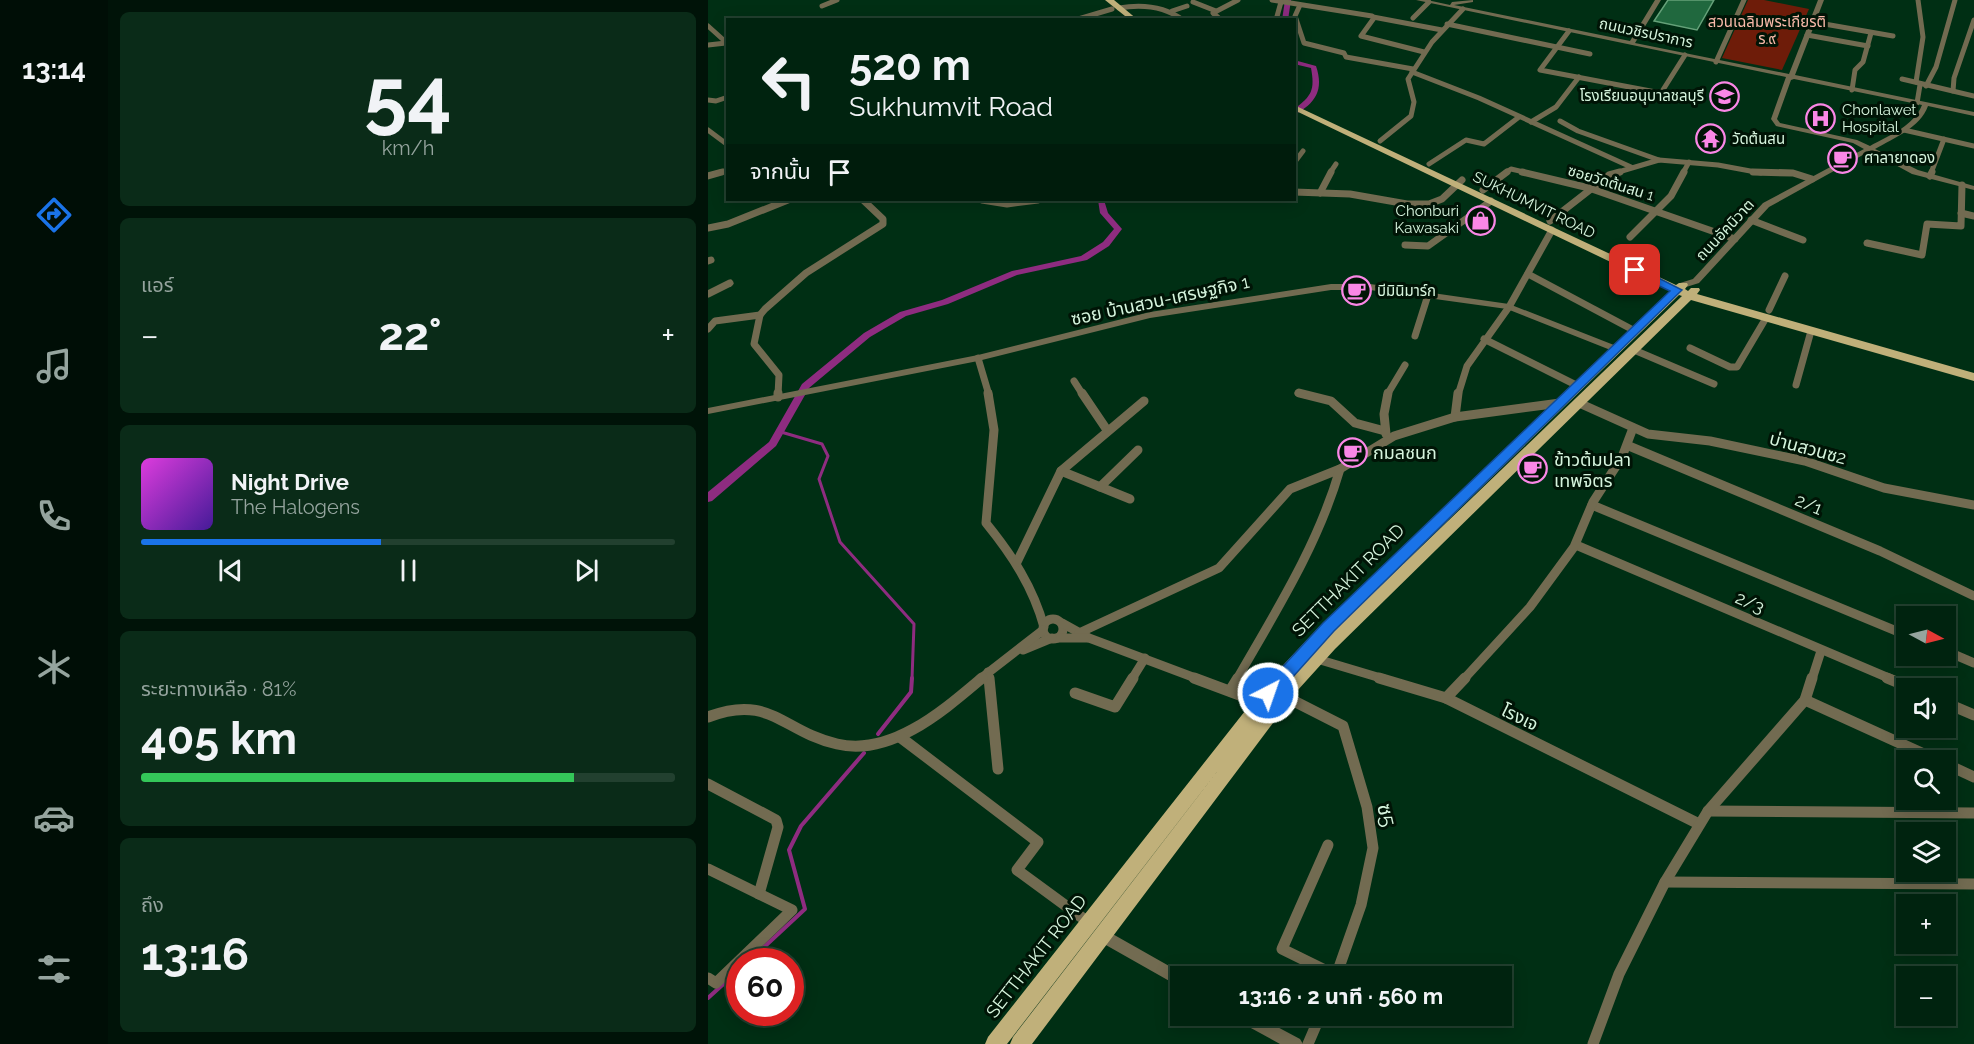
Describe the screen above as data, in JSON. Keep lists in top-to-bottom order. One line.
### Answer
{"streets":{"main road":["SUKHUMVIT ROAD","SETTHAKIT ROAD"],"street":["ถนนวชิรปราการ","ซอยวัดต้นสน 1","ถนนอัคนิวาต","ซอย บ้านสวน-เศรษฐกิจ 1","บ่านสวนซ2","2/1","2/3","โรงเจ","ซ5"]},"crossings":[["ถนนวชิรปราการ","ถนนอัคนิวาต"],["ซอยวัดต้นสน 1","SUKHUMVIT ROAD"],["ซอยวัดต้นสน 1","ถนนอัคนิวาต"],["SUKHUMVIT ROAD","ถนนอัคนิวาต"],["SUKHUMVIT ROAD","SETTHAKIT ROAD"],["ถนนอัคนิวาต","SETTHAKIT ROAD"],["ซอย บ้านสวน-เศรษฐกิจ 1","SETTHAKIT ROAD"],["บ่านสวนซ2","SETTHAKIT ROAD"],["SETTHAKIT ROAD","โรงเจ"],["SETTHAKIT ROAD","ซ5"]],"parks":["สวนเฉลิมพระเกียรติ ร.๙"],"places":{"school or university":["โรงเรียนอนุบาลชลบุรี"],"hospital":["Chonlawet Hospital"],"temple":["วัดต้นสน"],"cafe":["ศาลายาดอง","บีมินิมาร์ก","กมลชนก","ข้าวต้มปลา เทพจิตร"],"shop":["Chonburi Kawasaki"]},"north":"right","page":{"tabs":"13:14","tile":[["54","km/h"],"แอร์",["ระยะทางเหลือ · 81%","405 km"],["ถึง","13:16"]],"turn":["520 m","Sukhumvit Road"],"then":"จากนั้น","heat":["−","22°","+"],"song":["Night Drive","The Halogens"],"map_buttons":["+","−"],"limit":"60","trip":"13:16 · 2 นาที · 560 m"}}
